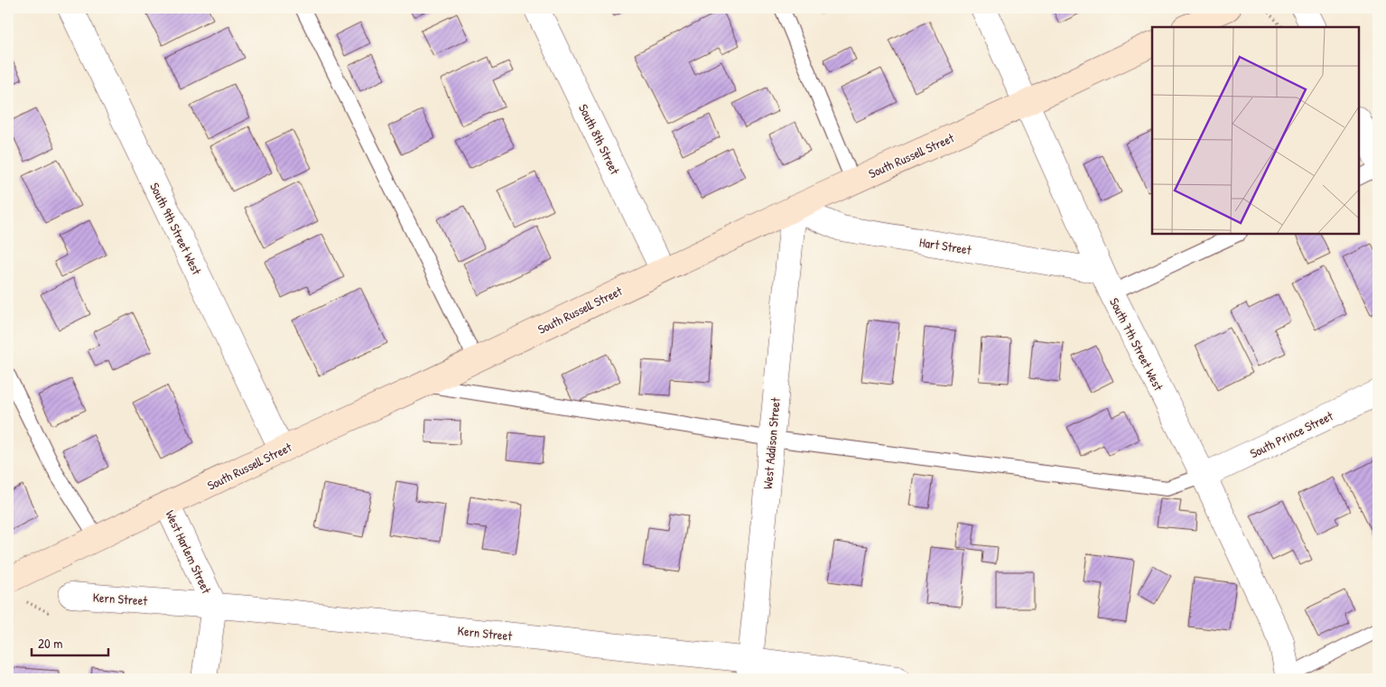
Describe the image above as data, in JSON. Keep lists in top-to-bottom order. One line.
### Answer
{"streets":{"main road":["South Russell Street"],"street":["South 8th Street","South 9th Street West","Hart Street","South 7th Street West","South Prince Street","West Addison Street","West Harlem Street","Kern Street"]},"crossings":[["South 8th Street","South Russell Street"],["South Russell Street","South 9th Street West"],["South Russell Street","Hart Street"],["South Russell Street","South 7th Street West"],["South Russell Street","West Addison Street"],["South Russell Street","West Harlem Street"],["Hart Street","South 7th Street West"],["Hart Street","West Addison Street"],["South 7th Street West","South Prince Street"],["West Addison Street","Kern Street"],["West Harlem Street","Kern Street"]],"scale_bar":"20 m"}
